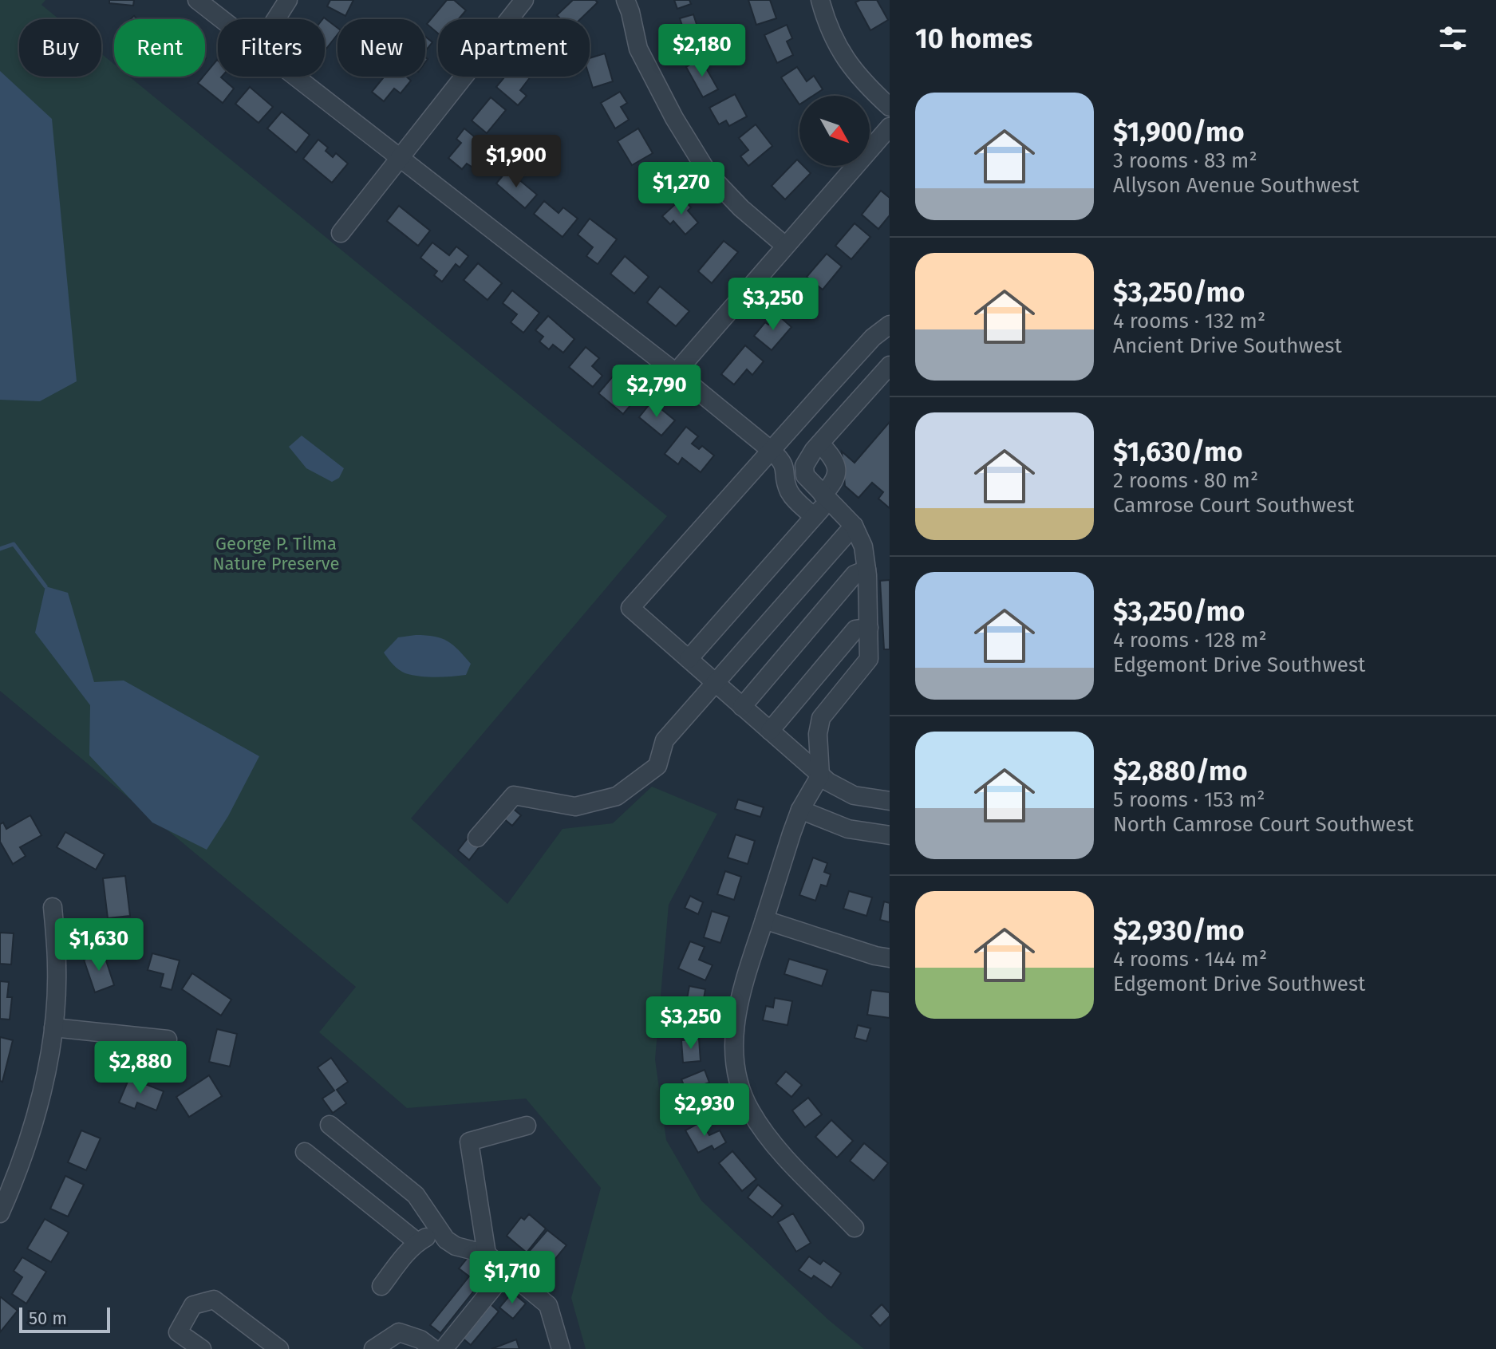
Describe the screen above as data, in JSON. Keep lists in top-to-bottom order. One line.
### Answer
{"parks":["George P. Tilma Nature Preserve"],"scale_bar":"50 m","north":"bottom right","page":{"heading":"10 homes","chip":["Buy","Rent","Filters","New","Apartment"],"price":["$2,180","$1,900","$1,270","$3,250","$2,790","$1,630","$3,250","$2,880","$2,930","$1,710"],"list":[{"name":"$1,900/mo","note":"3 rooms · 83 m² · Allyson Avenue Southwest"},{"name":"$3,250/mo","note":"4 rooms · 132 m² · Ancient Drive Southwest"},{"name":"$1,630/mo","note":"2 rooms · 80 m² · Camrose Court Southwest"},{"name":"$3,250/mo","note":"4 rooms · 128 m² · Edgemont Drive Southwest"},{"name":"$2,880/mo","note":"5 rooms · 153 m² · North Camrose Court Southwest"},{"name":"$2,930/mo","note":"4 rooms · 144 m² · Edgemont Drive Southwest"}],"scale":"50 m"}}
